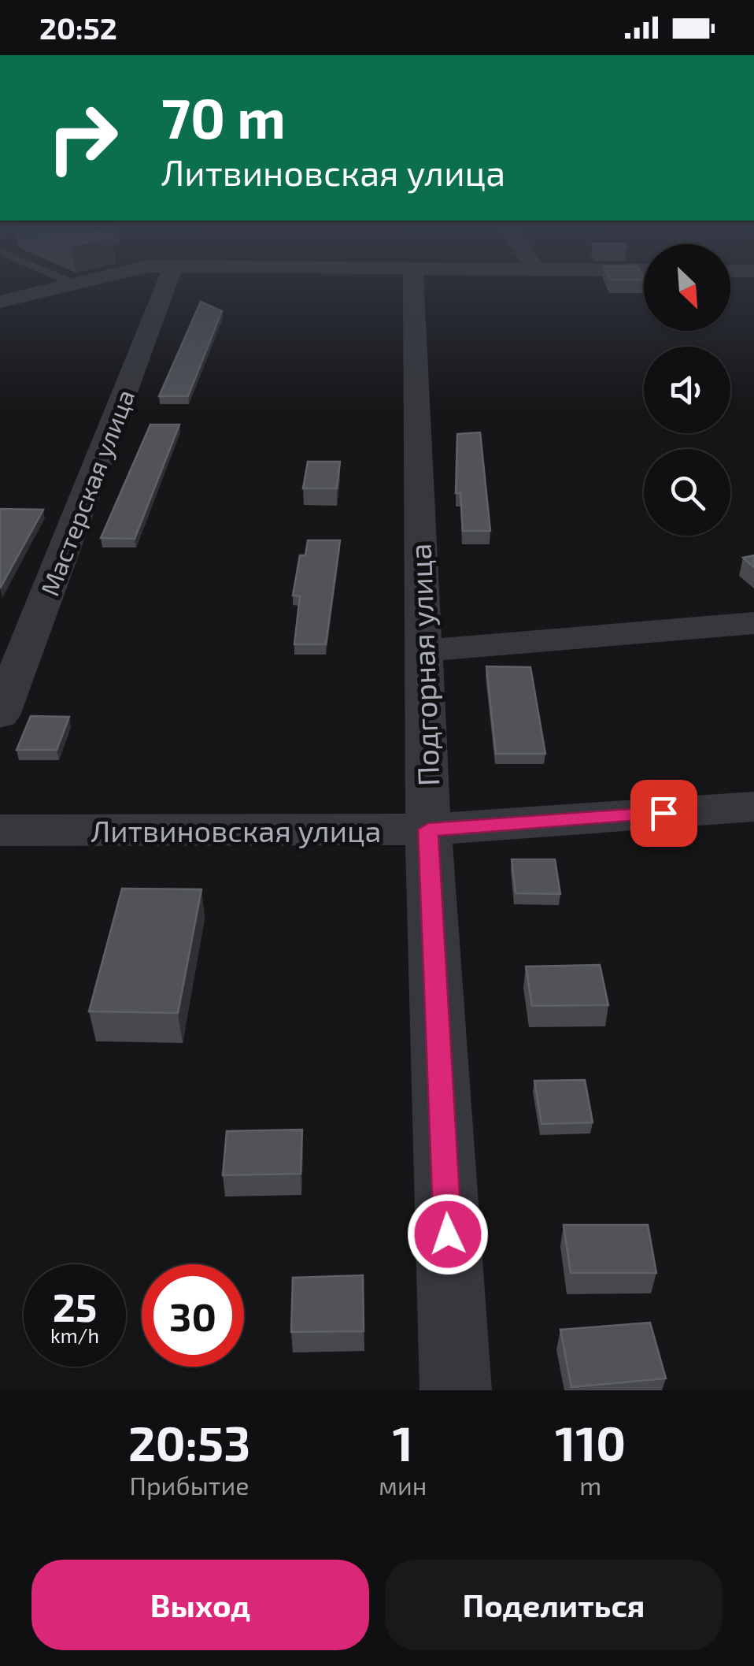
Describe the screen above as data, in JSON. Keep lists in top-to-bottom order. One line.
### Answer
{"streets":{"street":["Мастерская улица","Подгорная улица","Литвиновская улица"]},"crossings":[["Подгорная улица","Литвиновская улица"]],"north":"bottom right","page":{"status":"20:52","turn":["70 m","Литвиновская улица"],"speed":"25 km/h","limit":"30","eta":["20:53","Прибытие","1","мин","110","m"],"buttons":["Выход","Поделиться"]}}
